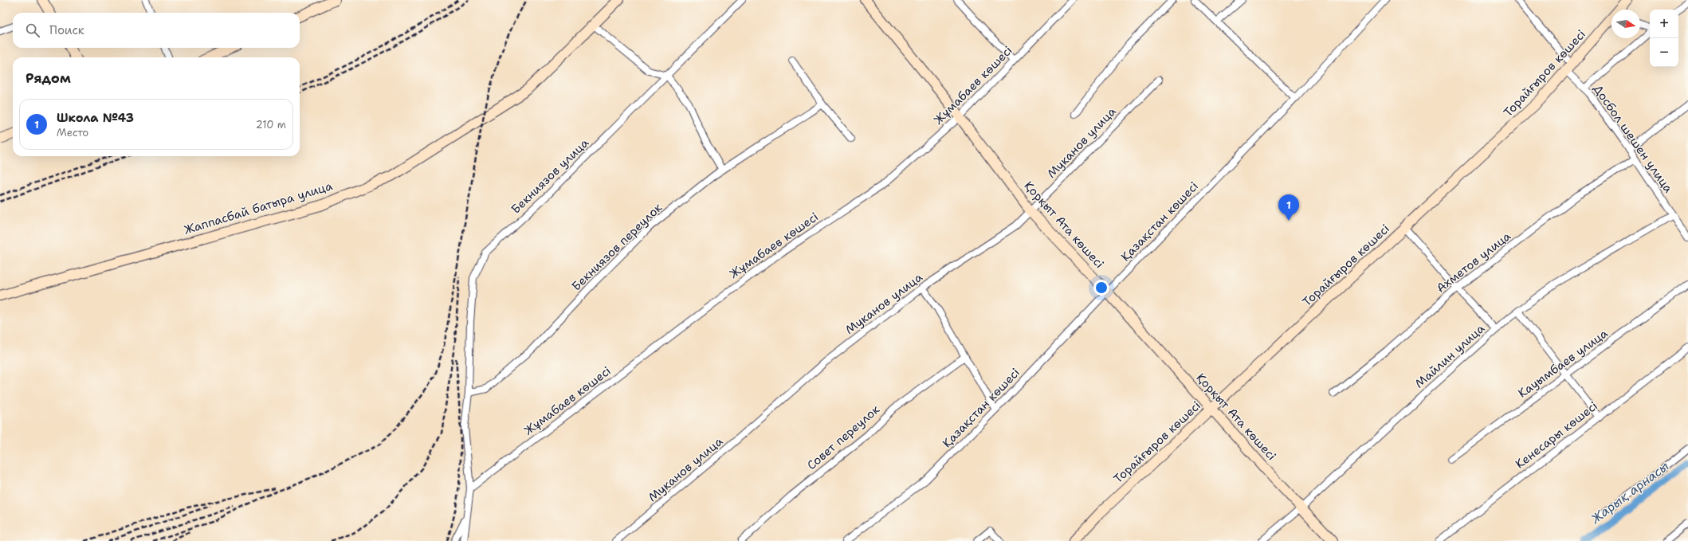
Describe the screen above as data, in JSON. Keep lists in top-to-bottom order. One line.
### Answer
{"streets":{"main road":["Торайғыров көшесі","Жаппасбай батыра улица","Қорқыт Ата көшесі"],"street":["Жұмабаев көшесі","Досбол шешен улица","Муканов улица","Бекниязов улица","Қазақстан көшесі","Бекниязов переулок","Ахметов улица","Майлин улица","Кауымбаев улица","Кенесары көшесі","Совет переулок"]},"crossings":[["Торайғыров көшесі","Досбол шешен улица"],["Торайғыров көшесі","Қорқыт Ата көшесі"],["Жұмабаев көшесі","Бекниязов улица"],["Жұмабаев көшесі","Қорқыт Ата көшесі"],["Досбол шешен улица","Ахметов улица"],["Досбол шешен улица","Майлин улица"],["Муканов улица","Қорқыт Ата көшесі"],["Бекниязов улица","Бекниязов переулок"],["Қазақстан көшесі","Қорқыт Ата көшесі"],["Қорқыт Ата көшесі","Майлин улица"]],"water":["Жарық арнасы"],"north":"right","page":{"map_buttons":["+","−"],"search":"Поиск","heading":"Рядом","list":[{"mark":"1","name":"Школа №43","note":"Место","value":"210 m"}],"pins":"1"}}
